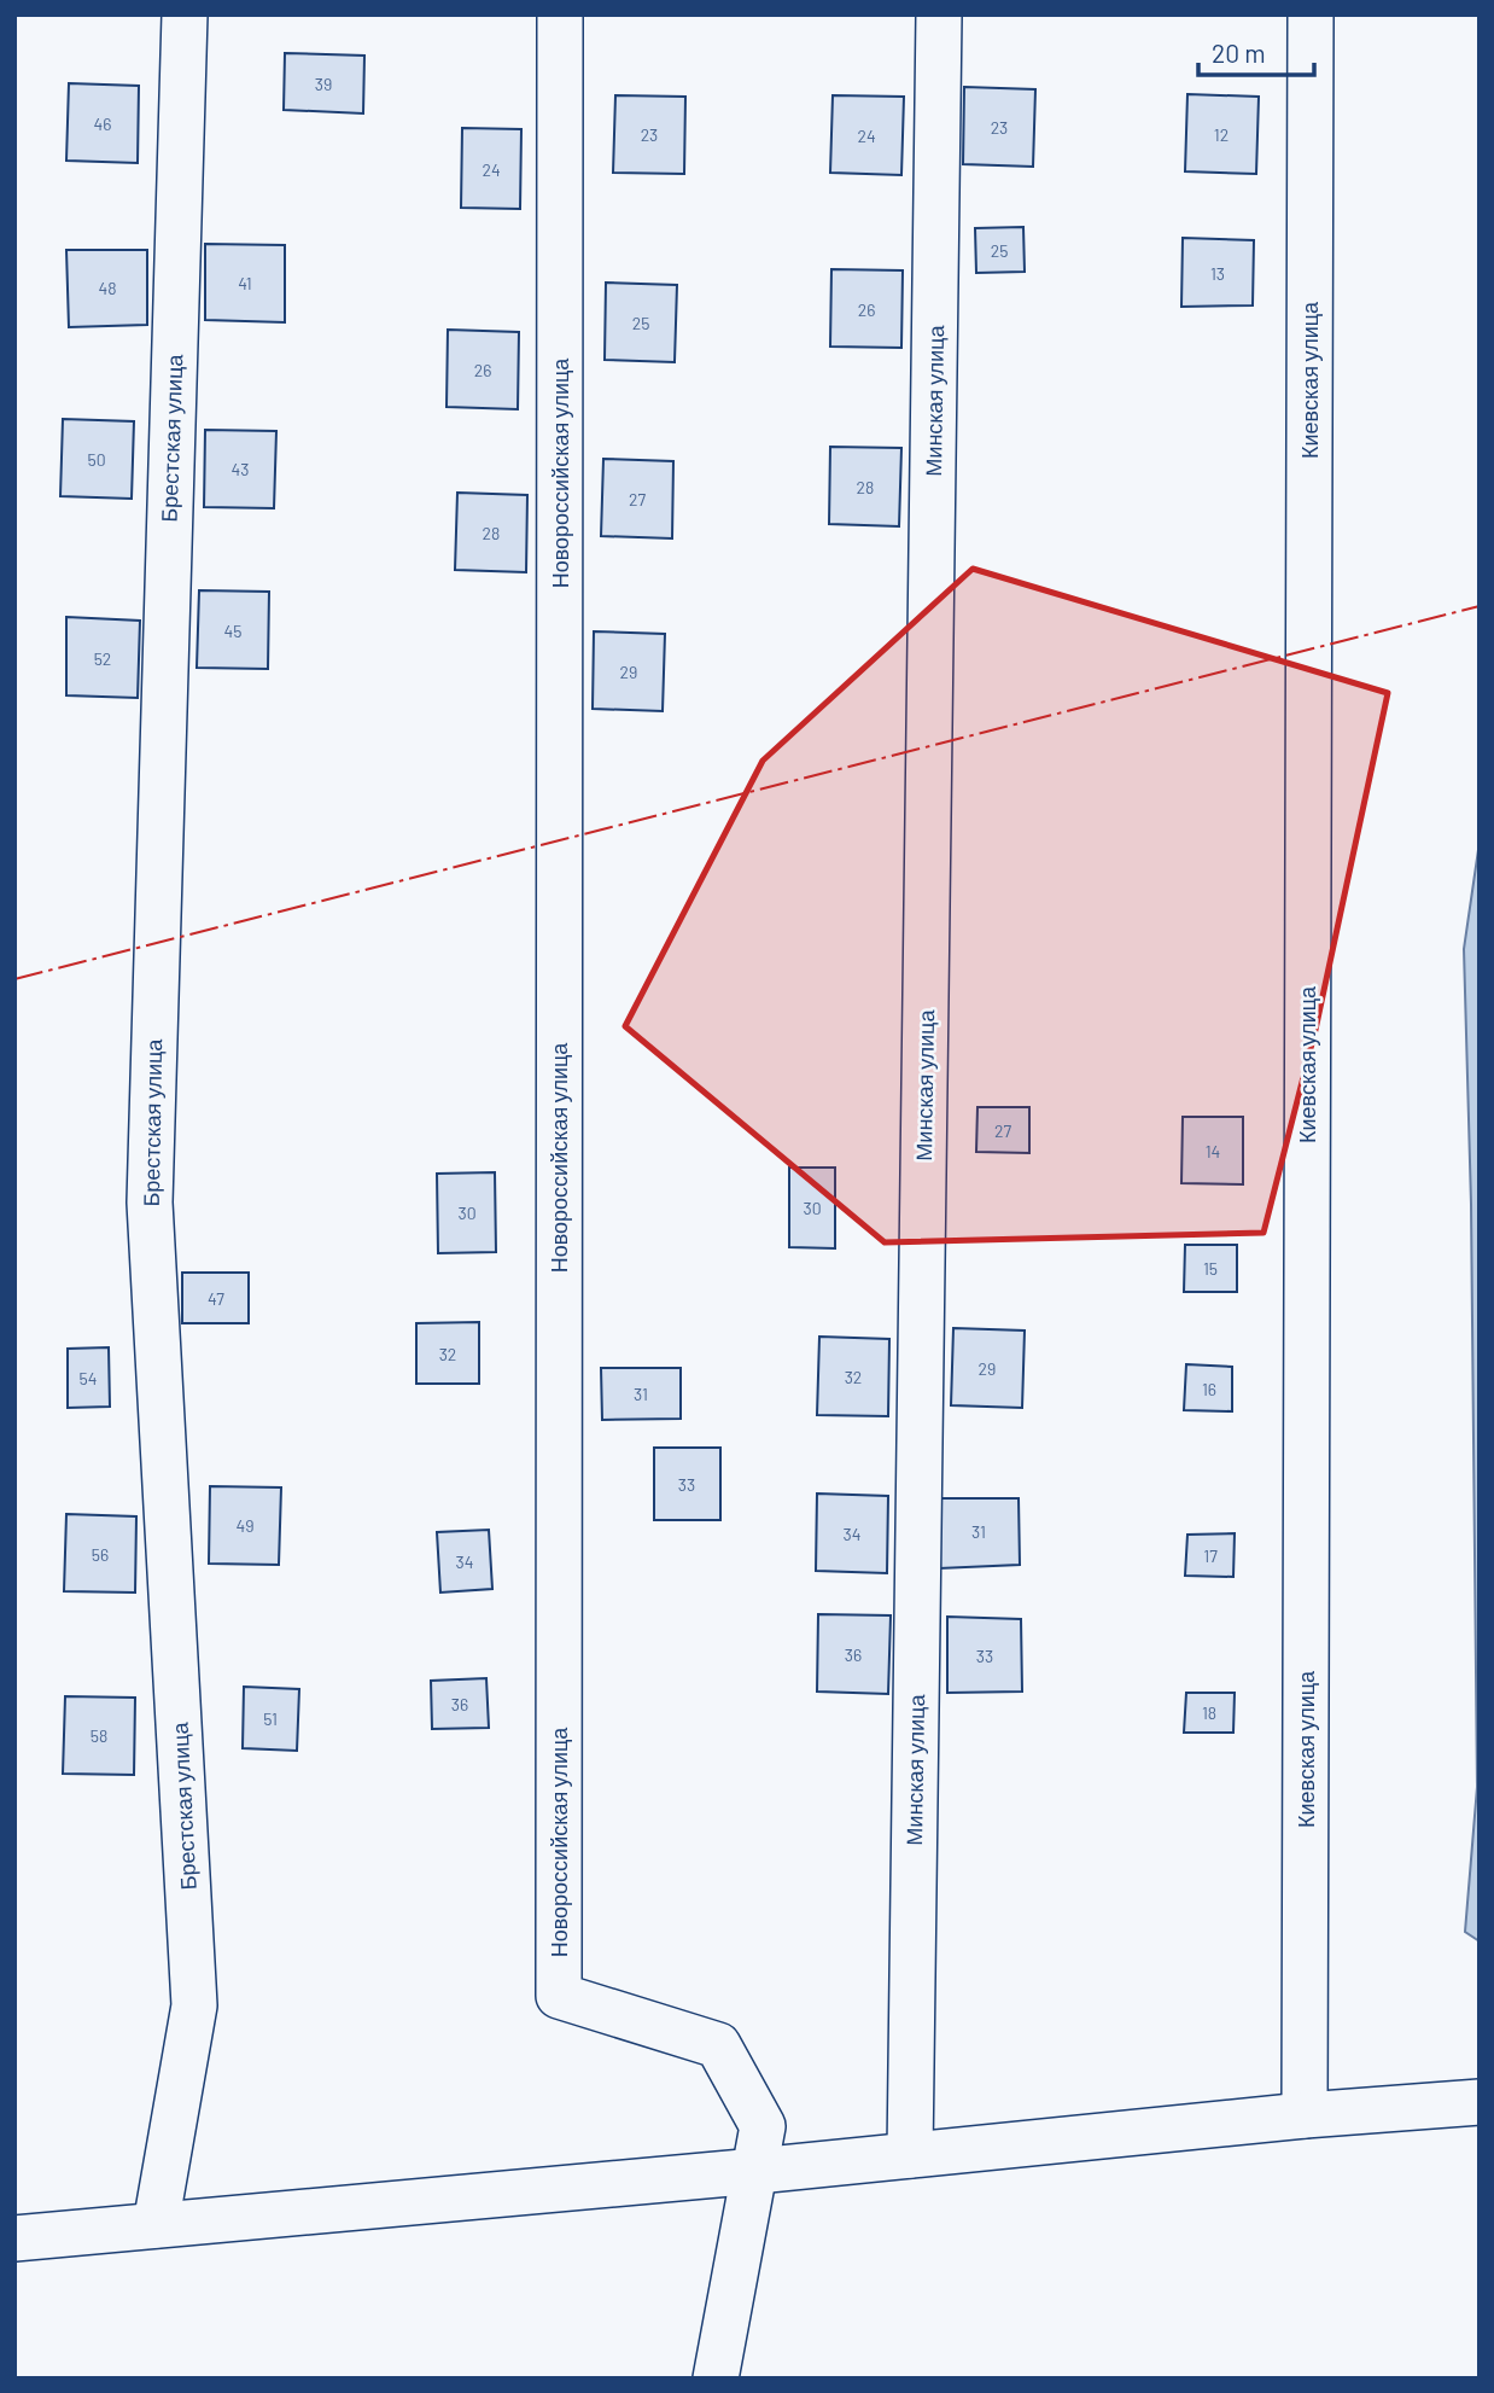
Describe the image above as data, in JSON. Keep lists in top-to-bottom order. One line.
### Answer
{"streets":{"street":["Киевская улица","Минская улица","Брестская улица","Новороссийская улица"]},"house_numbers":["39","46","23","23","12","24","24","25","13","41","48","26","25","26","50","43","28","27","28","45","52","29","27","14","30","30","15","47","32","29","32","54","16","31","33","49","31","34","56","17","34","36","33","36","18","51","58"],"scale_bar":"20 m"}
